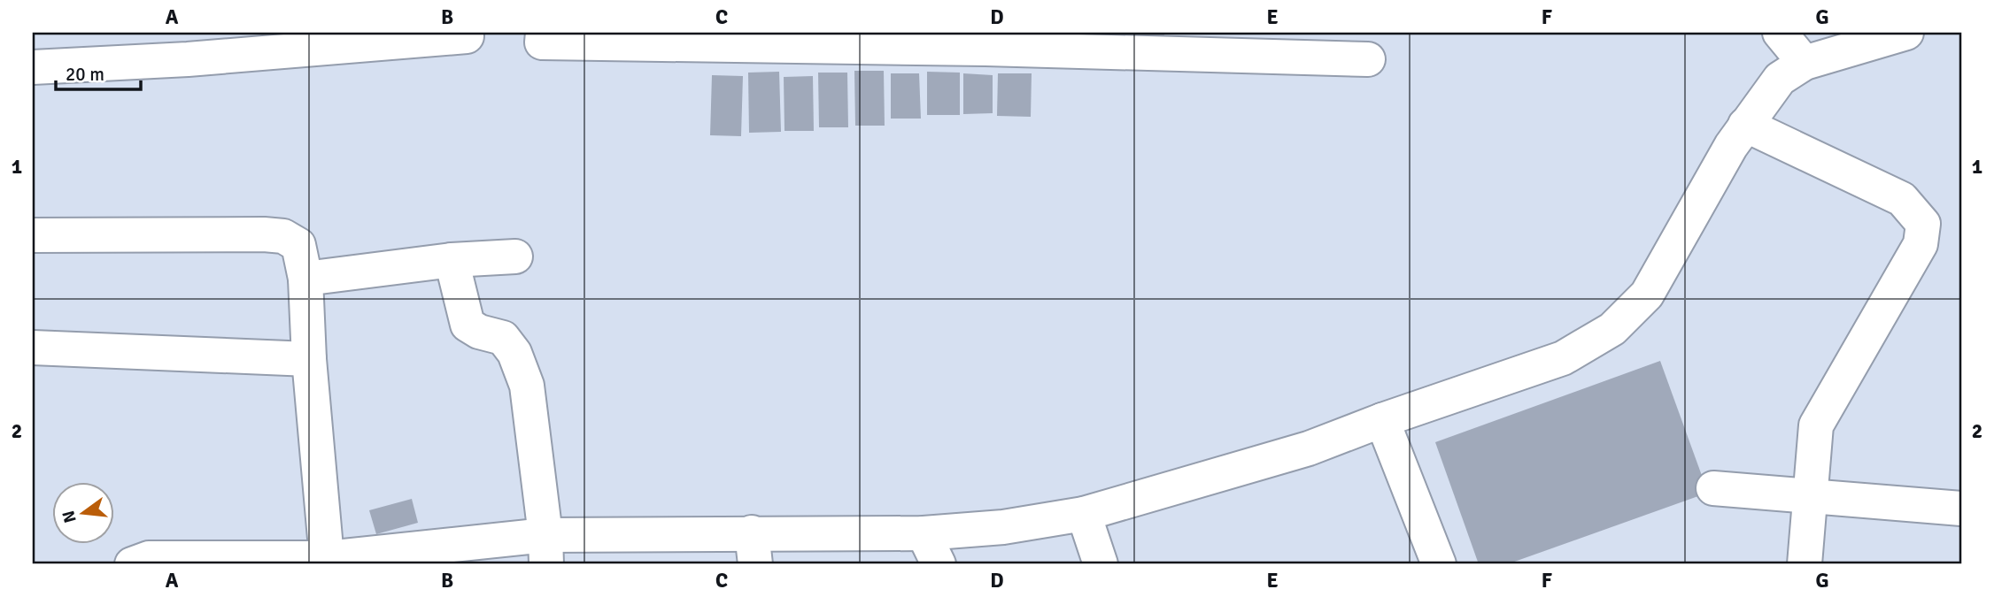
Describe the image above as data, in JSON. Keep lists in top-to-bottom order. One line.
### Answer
{"scale_bar":"20 m","north":"left","grid":{"columns":["A","B","C","D","E","F","G"],"rows":["1","2"]}}
